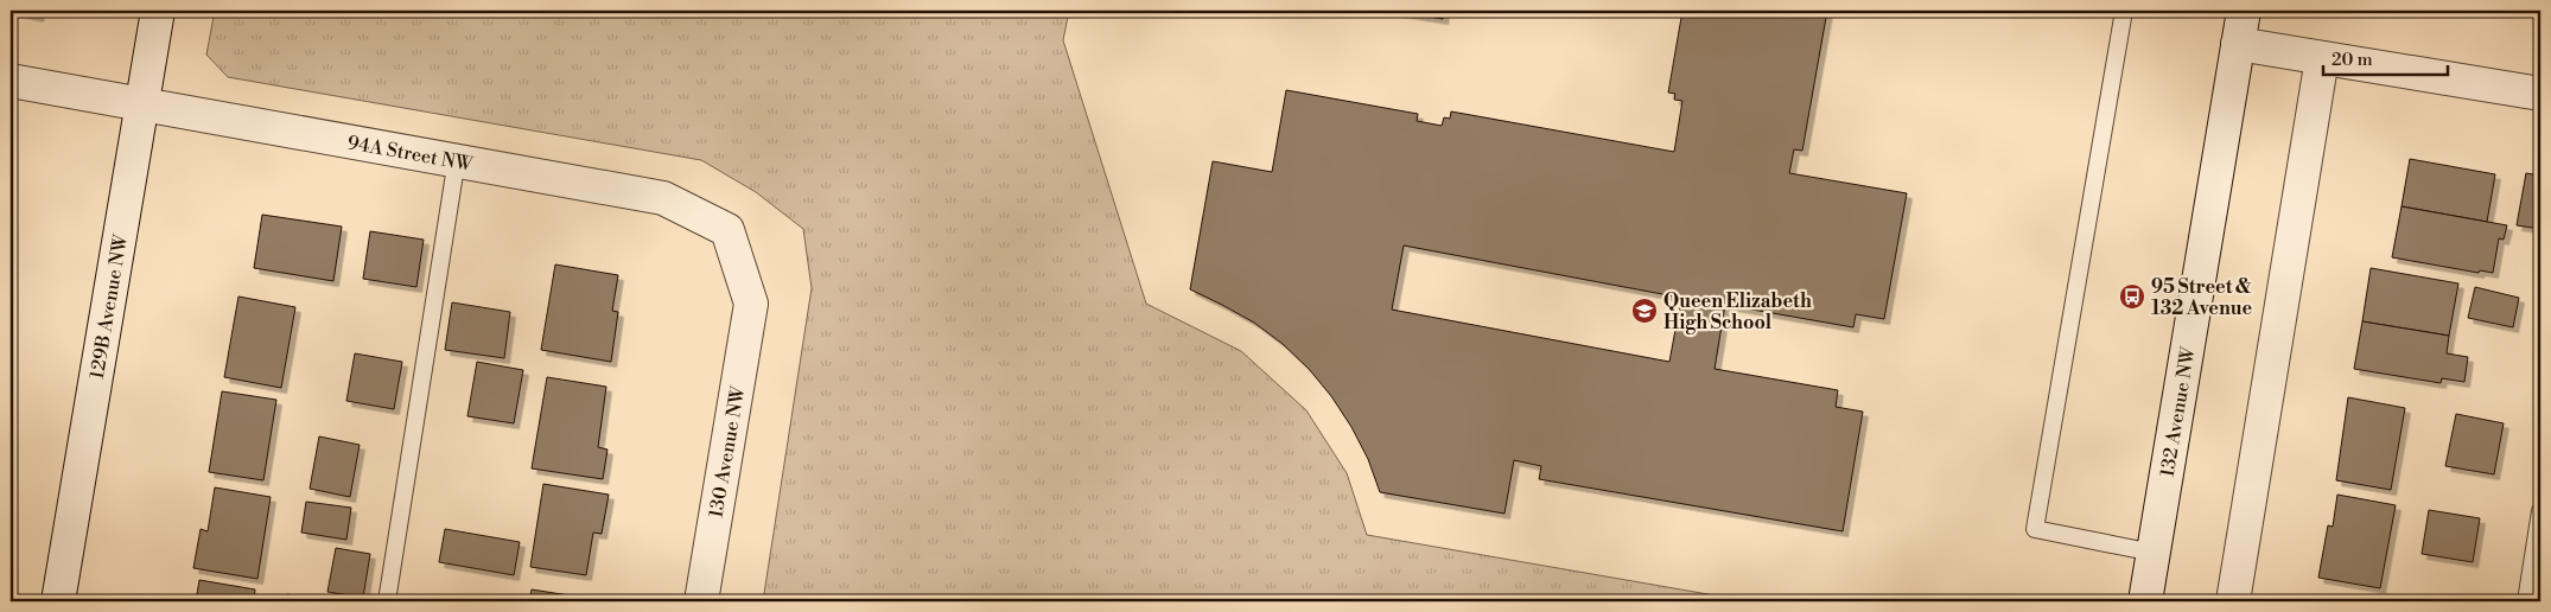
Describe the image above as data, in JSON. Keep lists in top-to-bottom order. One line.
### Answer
{"streets":{"street":["94A Street NW","129B Avenue NW","132 Avenue NW","130 Avenue NW"]},"crossings":[["94A Street NW","129B Avenue NW"],["94A Street NW","130 Avenue NW"]],"places":{"bus stop":["95 Street & 132 Avenue"],"school or university":["Queen Elizabeth High School"]},"scale_bar":"20 m"}
